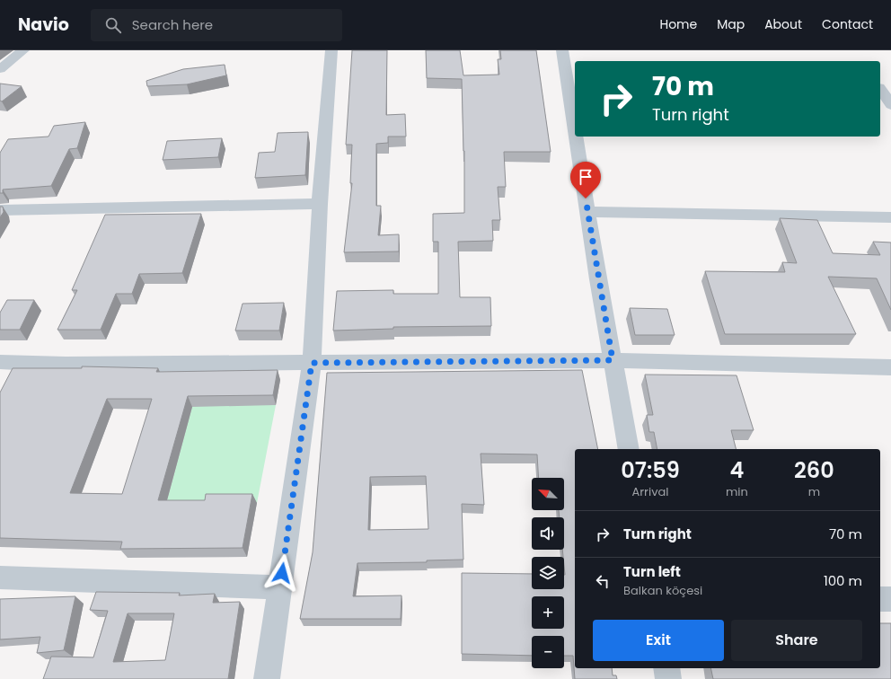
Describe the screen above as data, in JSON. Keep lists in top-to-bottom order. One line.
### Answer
{"north":"top left","page":{"header":"Navio","search":"Search here","nav":["Home","Map","About","Contact"],"turn":["70 m","Turn right"],"eta":["07:59","Arrival","4","min","260","m"],"map_buttons":["+","−"],"list":[{"name":"Turn right","value":"70 m"},{"name":"Turn left","note":"Balkan köçesi","value":"100 m"}],"buttons":["Exit","Share"]}}
